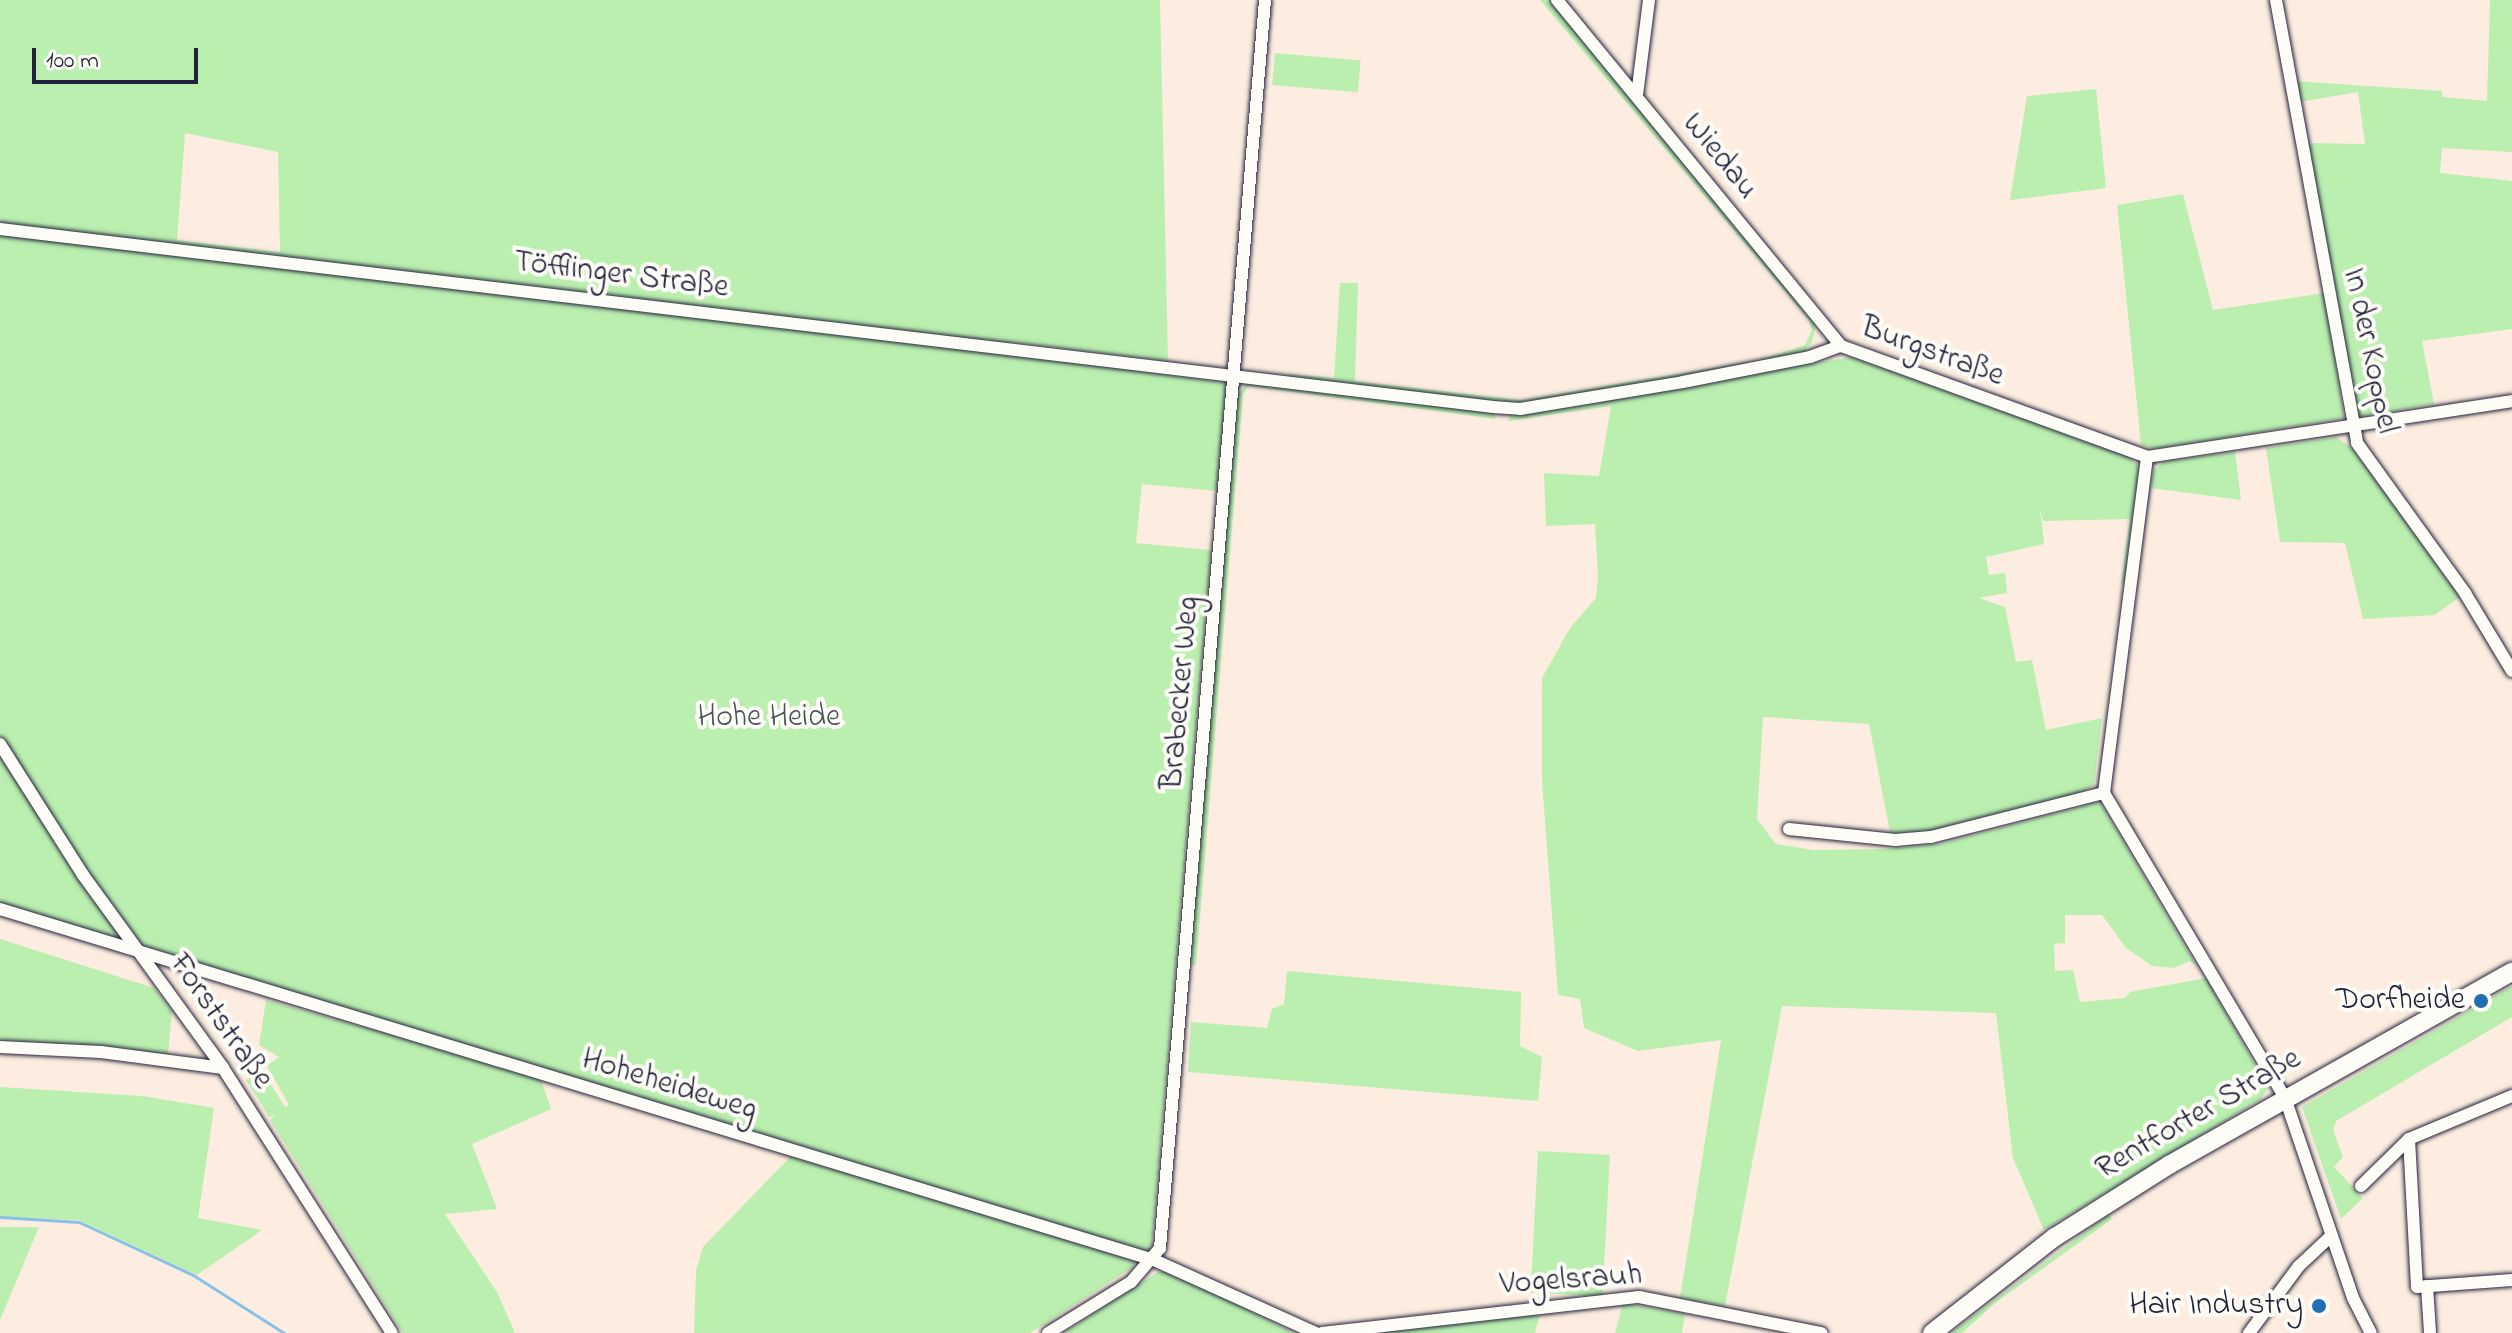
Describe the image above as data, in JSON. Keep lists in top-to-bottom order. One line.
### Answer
{"streets":{"main road":["Rentforter Straße"],"street":["Wiedau","Töfflinger Straße","In der Koppel","Burgstraße","Brabecker Weg","Forststraße","Hoheheideweg","Vogelsrauh"]},"crossings":[["Wiedau","Burgstraße"],["Töfflinger Straße","Burgstraße"],["Töfflinger Straße","Brabecker Weg"],["In der Koppel","Burgstraße"],["Burgstraße","Brabecker Weg"],["Brabecker Weg","Hoheheideweg"],["Forststraße","Hoheheideweg"]],"parks":["Hohe Heide"],"places":["Dorfheide","Hair Industry"],"scale_bar":"100 m"}
